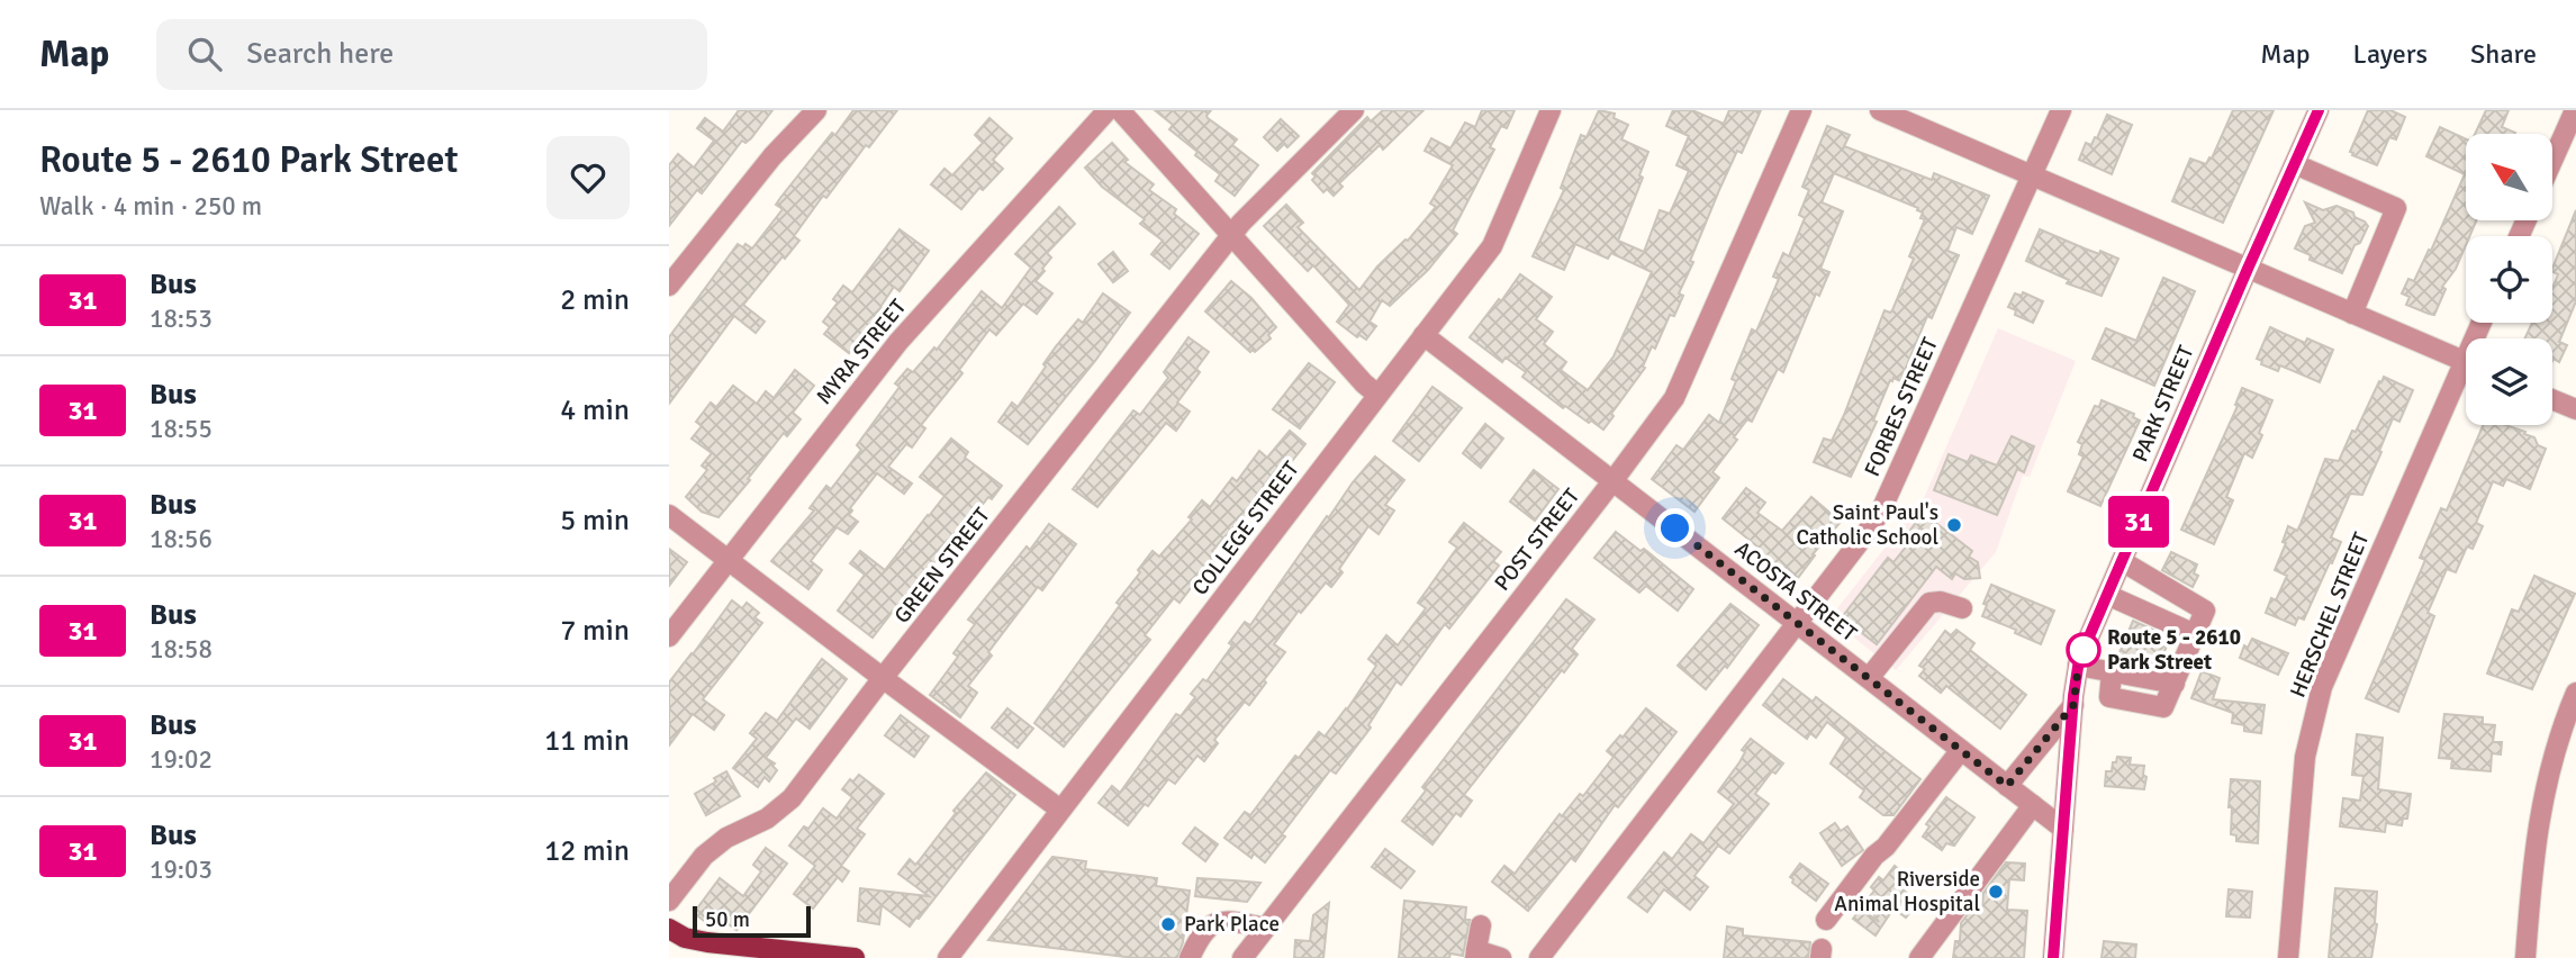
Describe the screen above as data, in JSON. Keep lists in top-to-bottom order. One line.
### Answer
{"streets":{"street":["MYRA STREET","PARK STREET","FORBES STREET","COLLEGE STREET","POST STREET","GREEN STREET","ACOSTA STREET","HERSCHEL STREET"]},"crossings":[["PARK STREET","ACOSTA STREET"],["FORBES STREET","ACOSTA STREET"],["COLLEGE STREET","ACOSTA STREET"],["POST STREET","ACOSTA STREET"]],"places":["Saint Paul's Catholic School","Route 5 - 2610 Park Street","Riverside Animal Hospital","Park Place"],"lines":["bus line 31"],"scale_bar":"50 m","north":"top left","page":{"header":"Map","search":"Search here","nav":["Map","Layers","Share"],"heading":["Route 5 - 2610 Park Street","Walk · 4 min · 250 m"],"on_map":"31","list":[{"mark":"31","name":"Bus","note":"18:53","value":"2 min"},{"mark":"31","name":"Bus","note":"18:55","value":"4 min"},{"mark":"31","name":"Bus","note":"18:56","value":"5 min"},{"mark":"31","name":"Bus","note":"18:58","value":"7 min"},{"mark":"31","name":"Bus","note":"19:02","value":"11 min"},{"mark":"31","name":"Bus","note":"19:03","value":"12 min"}],"scale":"50 m"}}
